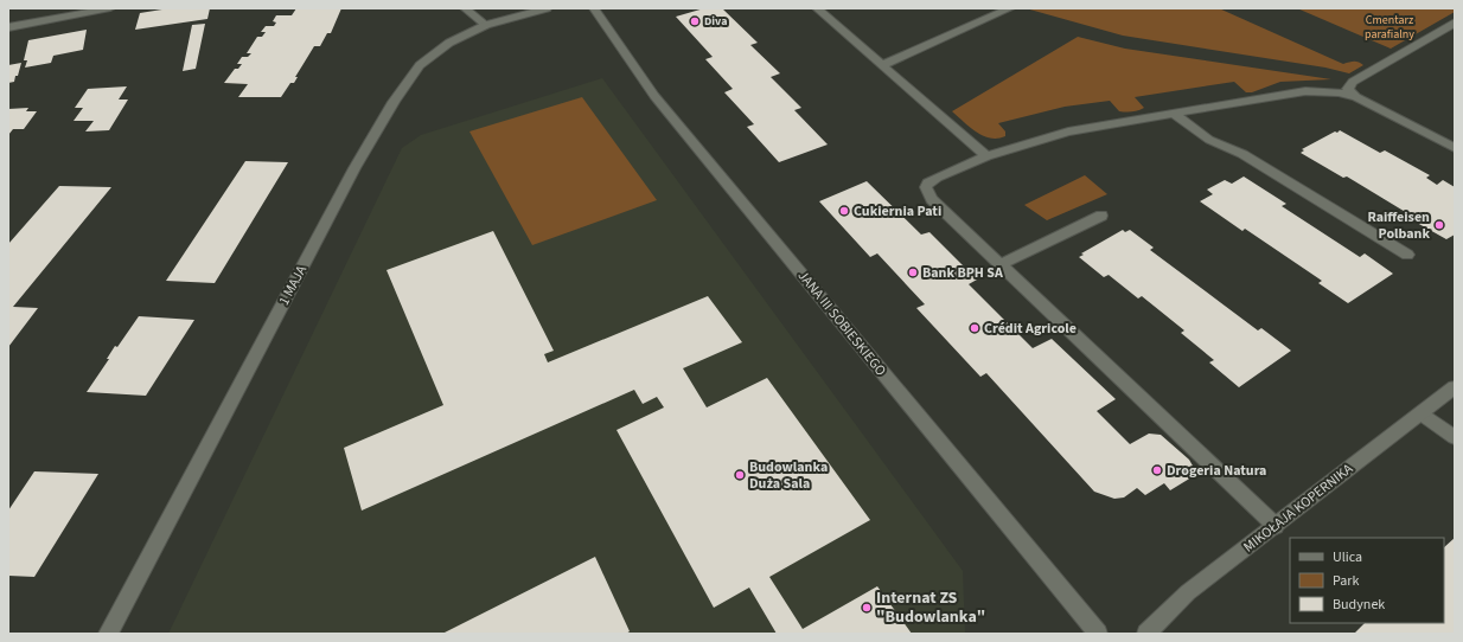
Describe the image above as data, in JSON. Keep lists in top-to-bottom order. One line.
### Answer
{"streets":{"street":["1 MAJA","JANA III SOBIESKIEGO","MIKOŁAJA KOPERNIKA"]},"parks":["Cmentarz parafialny"],"places":["Diva","Cukiernia Pati","Raiffeisen Polbank","Bank BPH SA","Crédit Agricole","Drogeria Natura","Budowlanka Duża Sala","Internat ZS \"Budowlanka\""],"legend":["Ulica","Park","Budynek"]}
